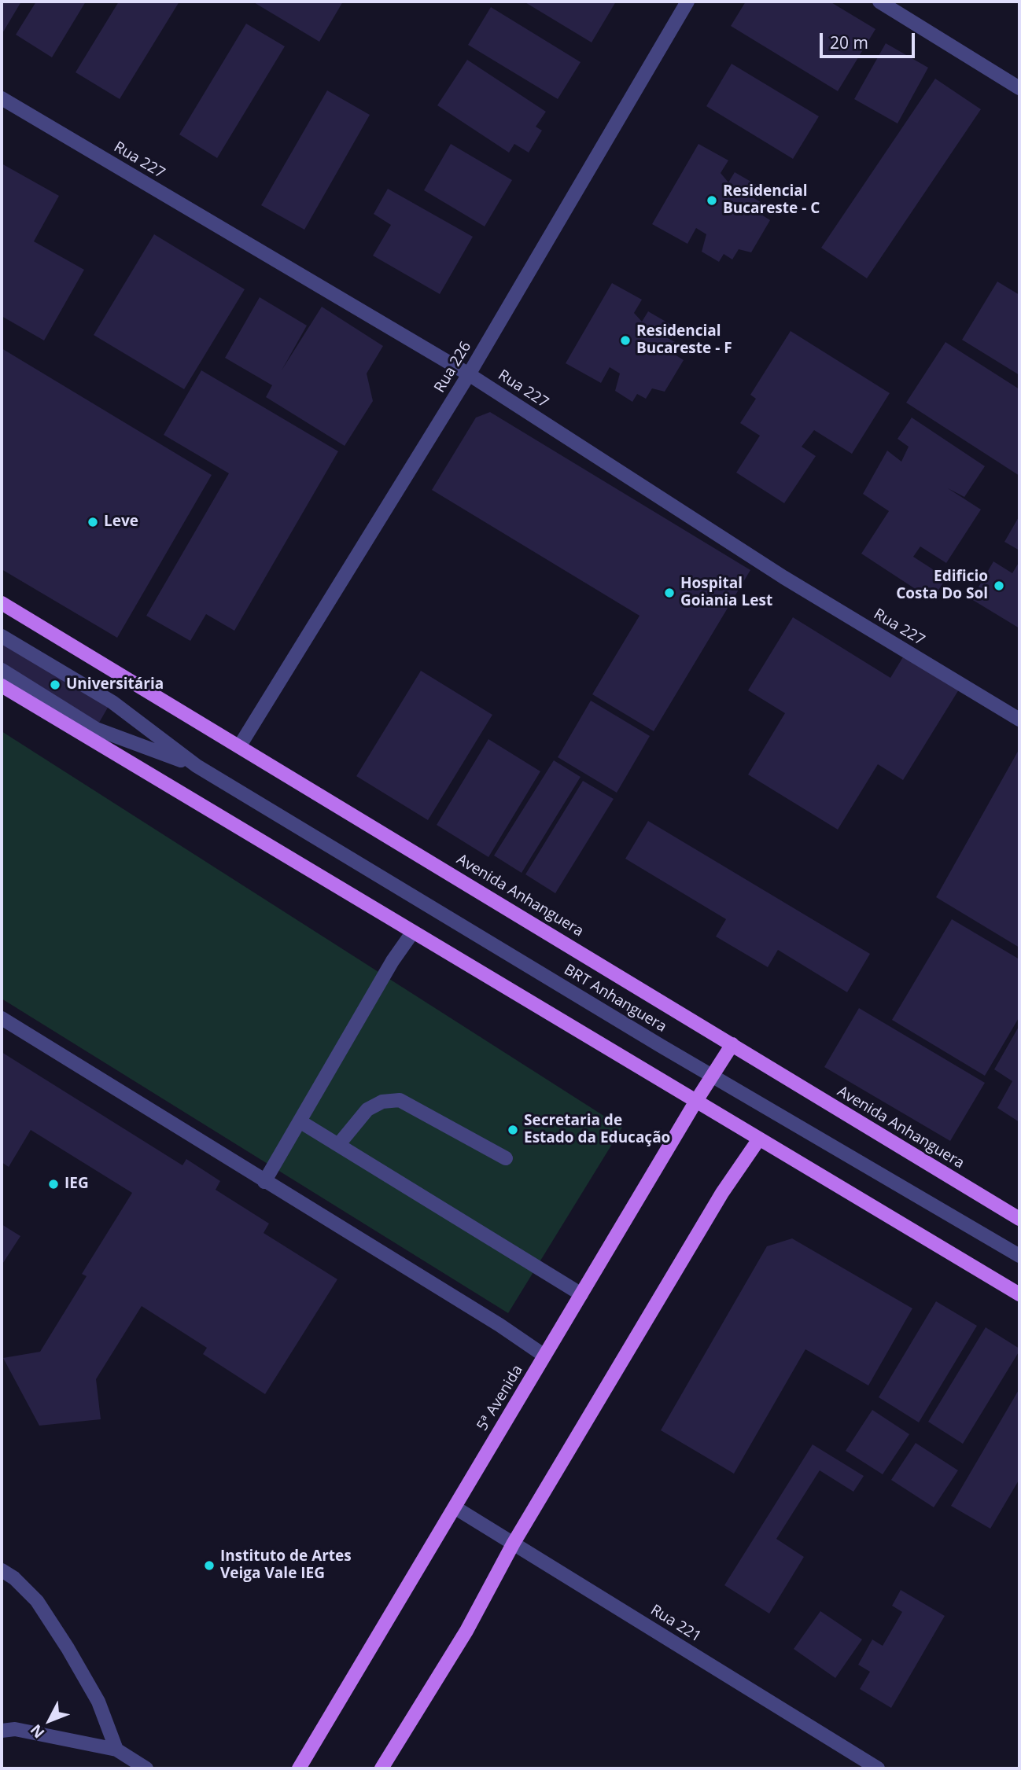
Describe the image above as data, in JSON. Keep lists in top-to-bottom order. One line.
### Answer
{"streets":{"main road":["Avenida Anhanguera","5ª Avenida"],"street":["Rua 227","Rua 226","BRT Anhanguera","Rua 221"]},"crossings":[["Rua 227","Rua 226"],["Rua 226","Avenida Anhanguera"],["Avenida Anhanguera","5ª Avenida"],["BRT Anhanguera","5ª Avenida"],["5ª Avenida","Rua 221"]],"places":["Residencial Bucareste - C","Residencial Bucareste - F","Leve","Edificio Costa Do Sol","Hospital Goiania Lest","Universitária","Secretaria de Estado da Educação","IEG","Instituto de Artes Veiga Vale IEG"],"scale_bar":"20 m","north":"bottom left"}
